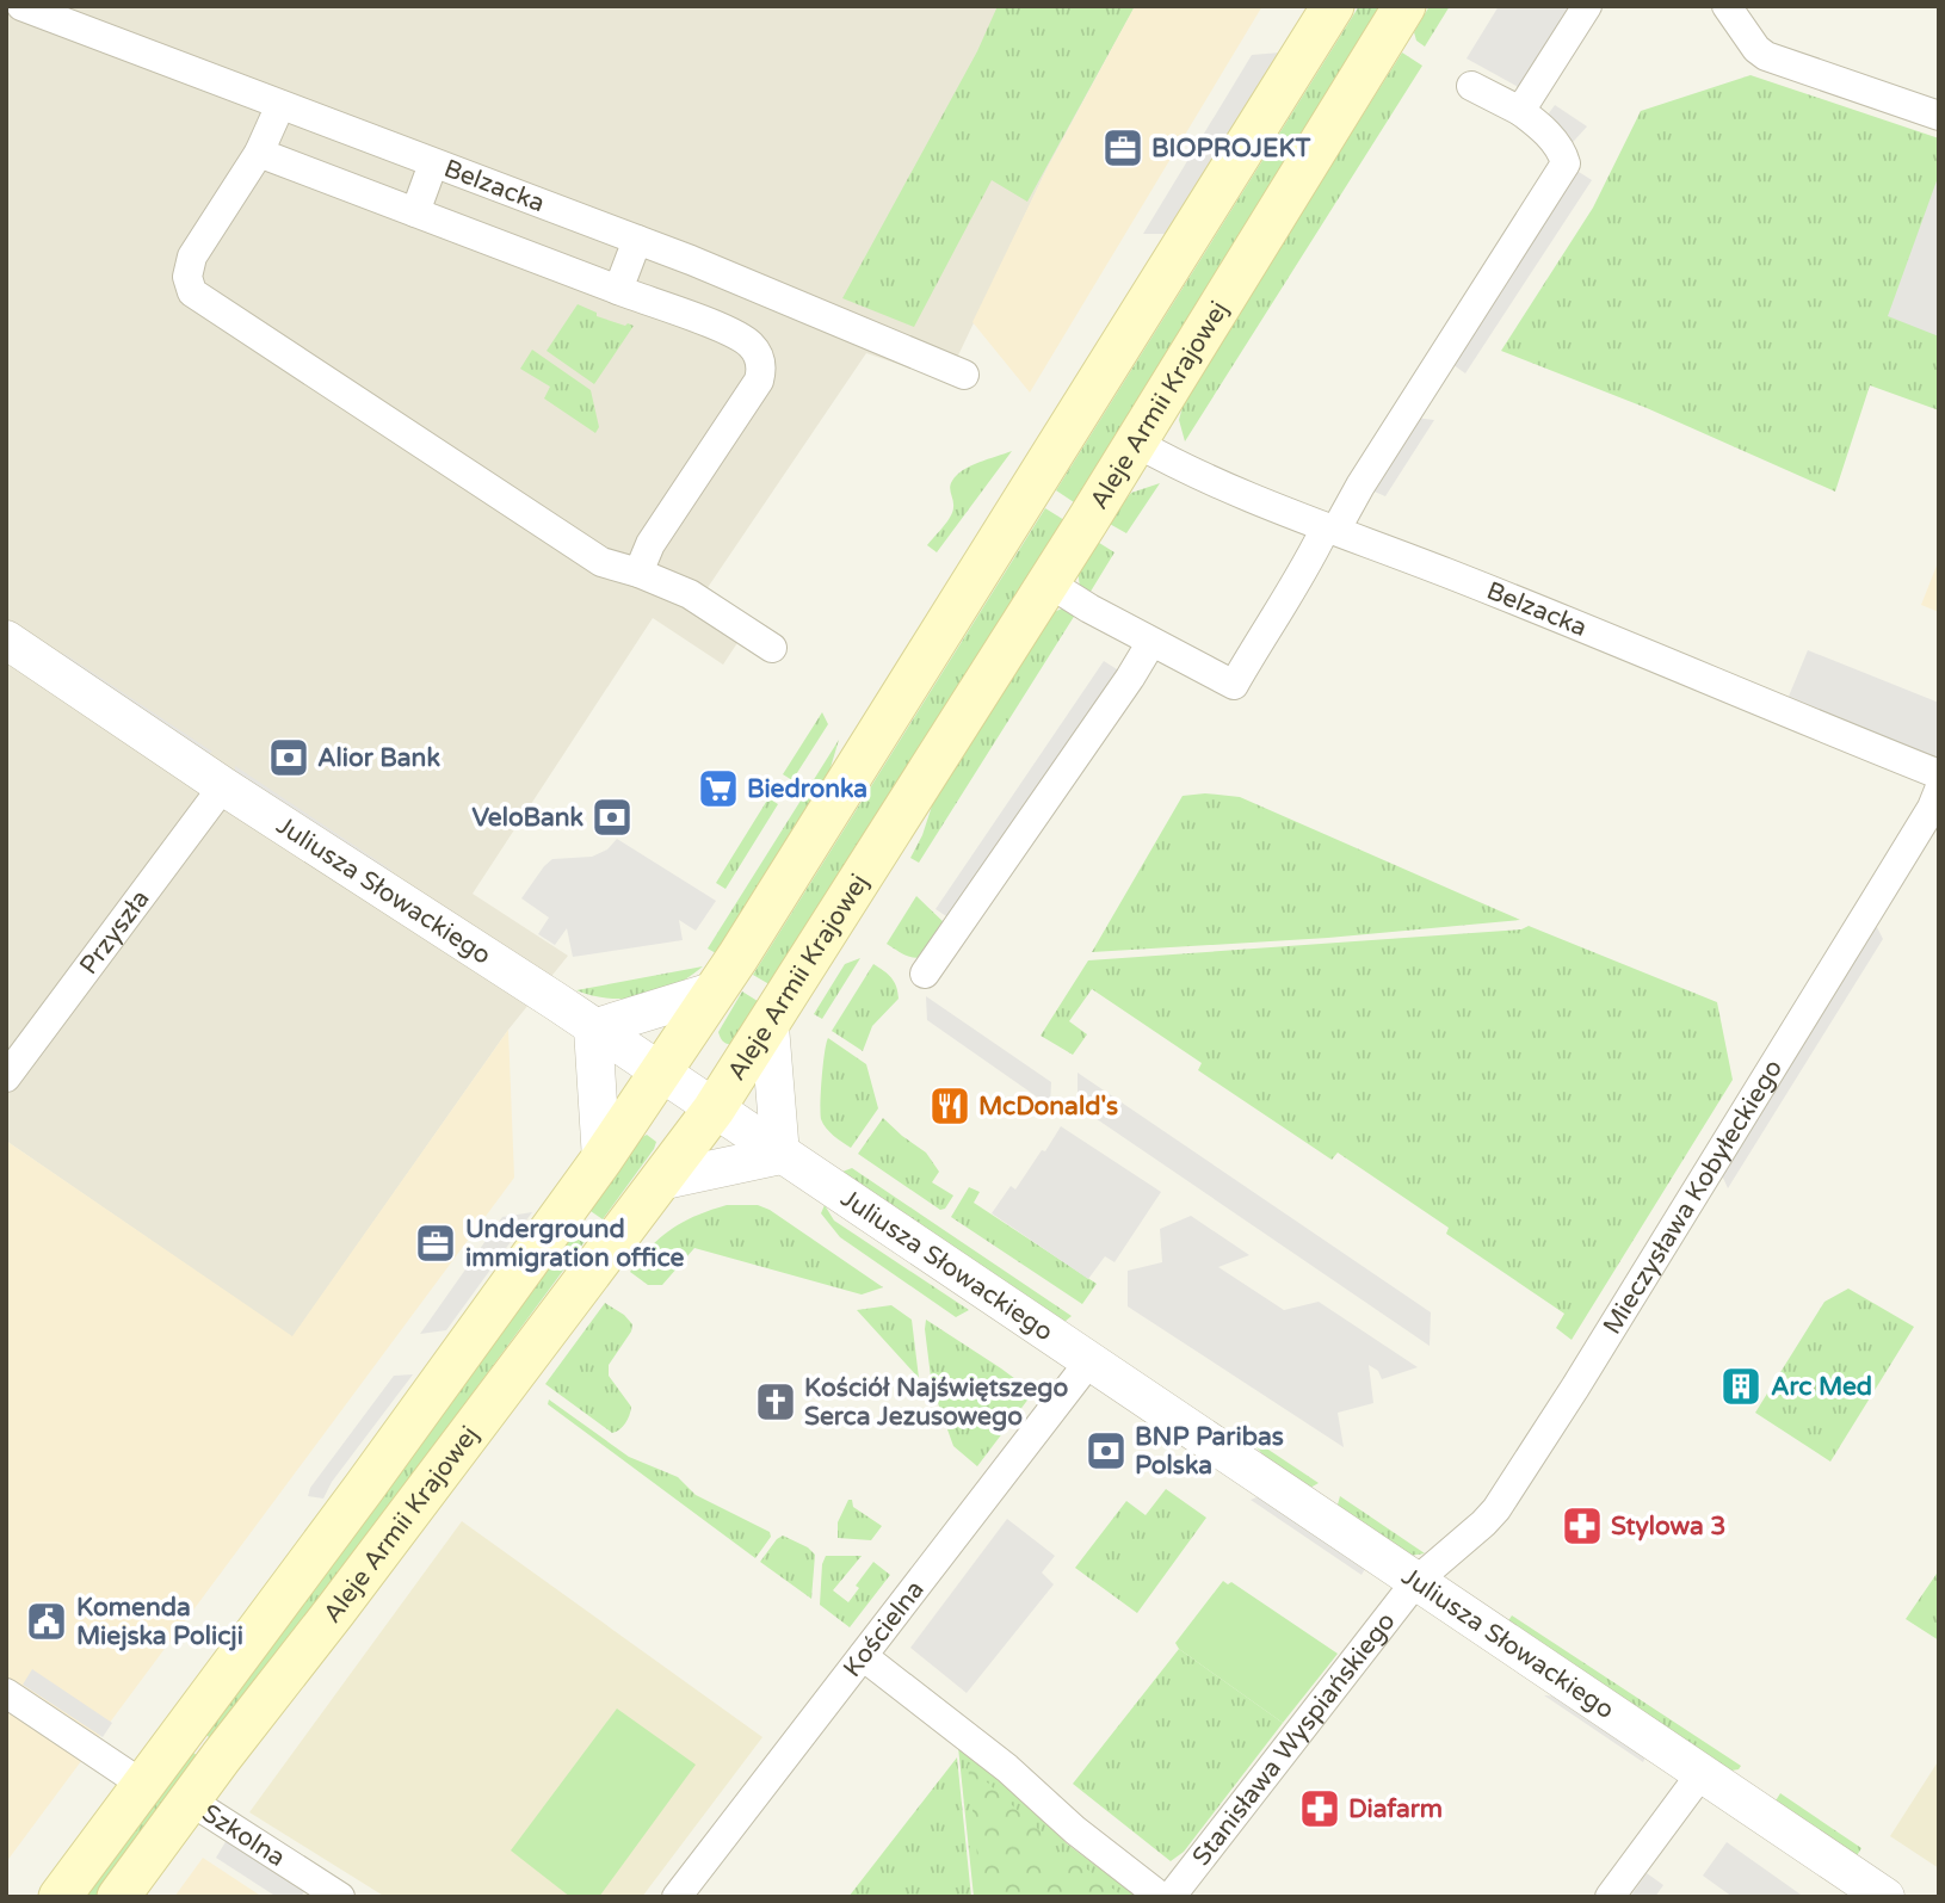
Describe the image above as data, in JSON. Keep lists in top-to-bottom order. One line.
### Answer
{"streets":{"main road":["Aleje Armii Krajowej"],"street":["Belzacka","Juliusza Słowackiego","Przyszła","Mieczysława Kobyłeckiego","Kościelna","Stanisława Wyspiańskiego","Szkolna"]},"crossings":[["Belzacka","Aleje Armii Krajowej"],["Aleje Armii Krajowej","Juliusza Słowackiego"],["Aleje Armii Krajowej","Szkolna"],["Juliusza Słowackiego","Przyszła"],["Juliusza Słowackiego","Mieczysława Kobyłeckiego"],["Juliusza Słowackiego","Kościelna"],["Juliusza Słowackiego","Stanisława Wyspiańskiego"],["Mieczysława Kobyłeckiego","Stanisława Wyspiańskiego"]],"places":{"office":["BIOPROJEKT","Underground immigration office"],"bank":["Alior Bank","VeloBank","BNP Paribas Polska"],"supermarket":["Biedronka"],"restaurant":["McDonald's"],"building":["Arc Med"],"church":["Kościół Najświętszego Serca Jezusowego"],"pharmacy":["Stylowa 3","Diafarm"],"public building":["Komenda Miejska Policji"]}}
